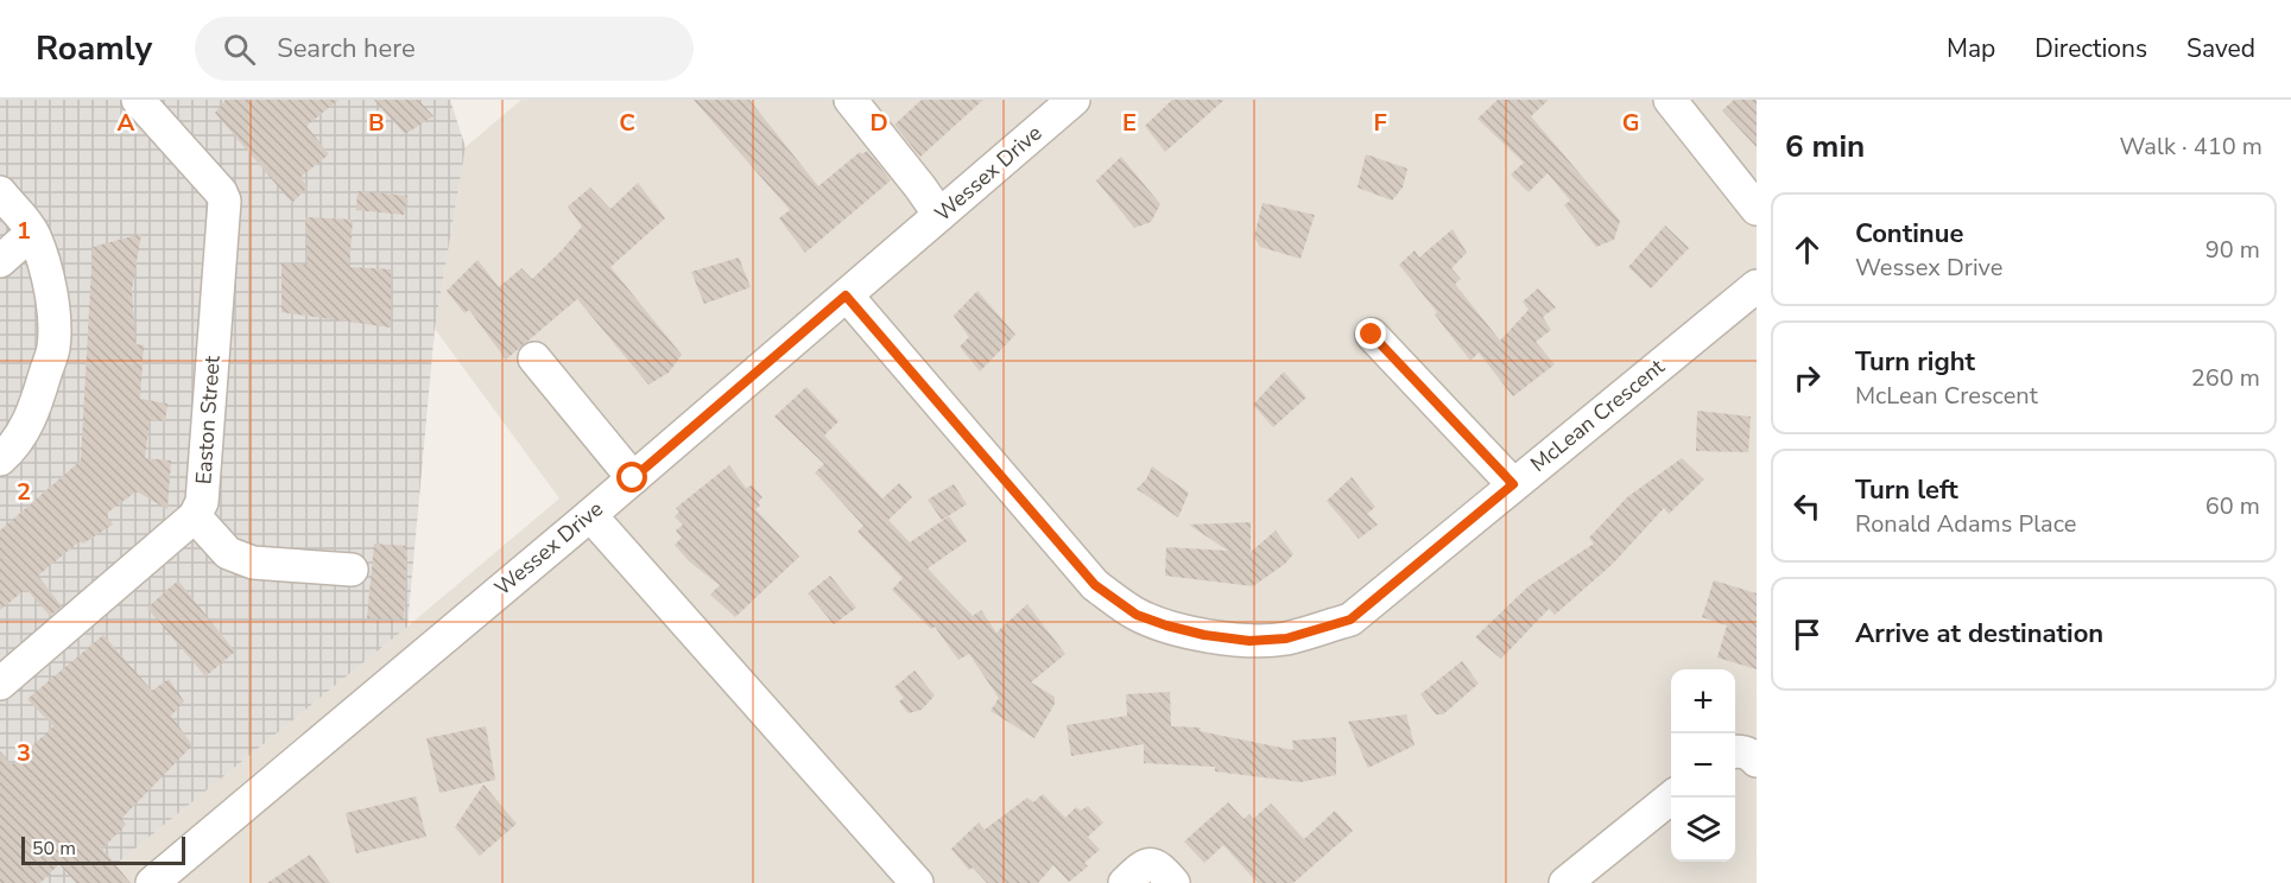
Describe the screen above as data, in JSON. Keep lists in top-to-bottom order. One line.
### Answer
{"streets":{"street":["Wessex Drive","McLean Crescent","Easton Street"]},"crossings":[["Wessex Drive","McLean Crescent"]],"scale_bar":"50 m","page":{"header":"Roamly","search":"Search here","nav":["Map","Directions","Saved"],"heading":["6 min","Walk · 410 m"],"list":[["Continue","Wessex Drive","90 m"],["Turn right","McLean Crescent","260 m"],["Turn left","Ronald Adams Place","60 m"],"Arrive at destination"],"map_buttons":["+","−"],"scale":"50 m"},"grid":{"columns":["A","B","C","D","E","F","G"],"rows":["1","2","3"]}}
